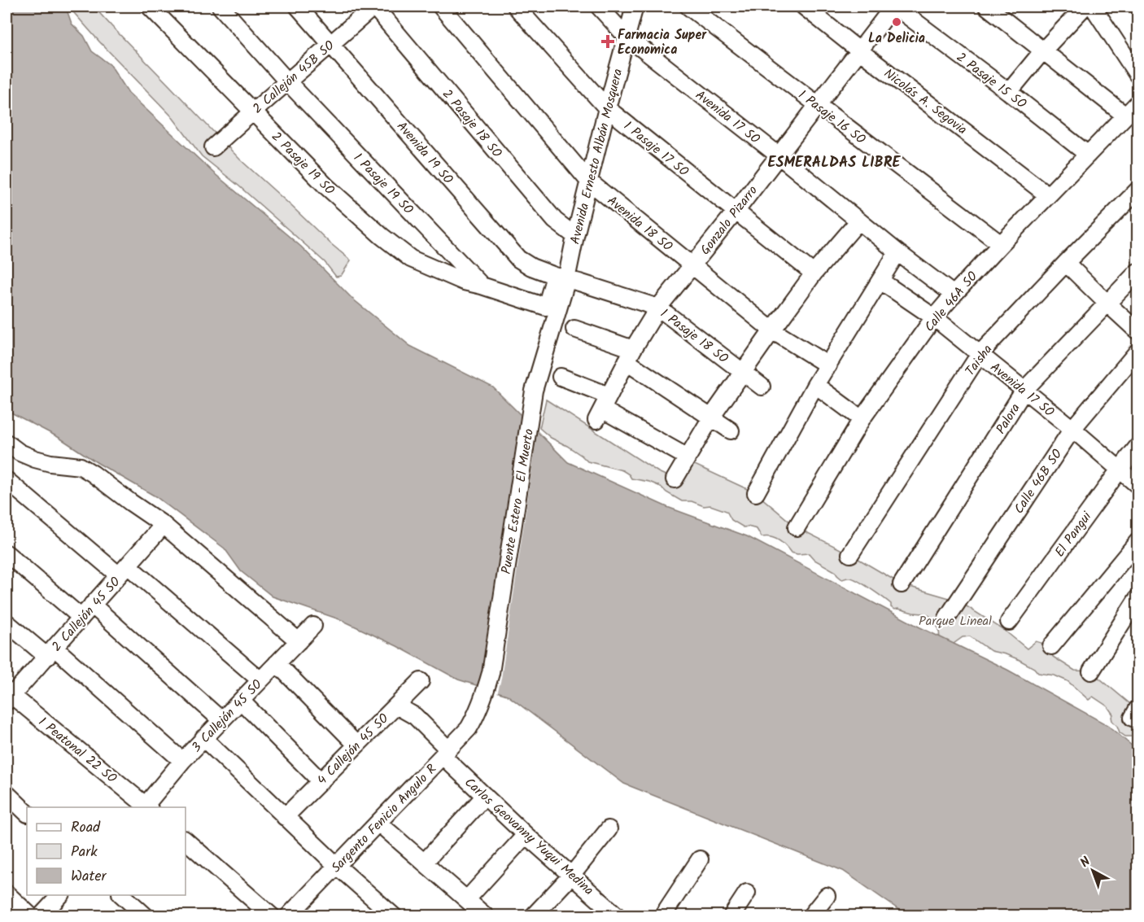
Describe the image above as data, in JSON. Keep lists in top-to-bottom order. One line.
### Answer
{"streets":{"street":["2 Callejón 45B SO","2 Pasaje 15 SO","Nicolás A. Segovia","Avenida 17 SO","1 Pasaje 16 SO","2 Pasaje 18 SO","1 Pasaje 17 SO","Avenida 19 SO","Avenida Ernesto Albán Mosquera","2 Pasaje 19 SO","1 Pasaje 19 SO","Gonzalo Pizarro","Avenida 18 SO","Calle 46A SO","1 Pasaje 18 SO","Taisha","Palora","Calle 46B SO","Puente Estero - El Muerto","El Pangui","2 Callejón 45 SO","3 Callejón 45 SO","4 Callejón 45 SO","1 Peatonal 22 SO","Sargento Fenicio Angulo R","Carlos Geovanny Yuqui Medina"]},"crossings":[["2 Callejón 45B SO","2 Pasaje 18 SO"],["2 Callejón 45B SO","Avenida 19 SO"],["2 Callejón 45B SO","2 Pasaje 19 SO"],["2 Callejón 45B SO","1 Pasaje 19 SO"],["2 Pasaje 15 SO","Gonzalo Pizarro"],["2 Pasaje 15 SO","Calle 46A SO"],["Nicolás A. Segovia","Gonzalo Pizarro"],["Nicolás A. Segovia","Calle 46A SO"],["Avenida 17 SO","Avenida Ernesto Albán Mosquera"],["Avenida 17 SO","Gonzalo Pizarro"],["Avenida 17 SO","Calle 46A SO"],["Avenida 17 SO","Taisha"],["Avenida 17 SO","Palora"],["Avenida 17 SO","Calle 46B SO"],["Avenida 17 SO","El Pangui"],["1 Pasaje 16 SO","Gonzalo Pizarro"],["1 Pasaje 16 SO","Calle 46A SO"],["2 Pasaje 18 SO","Avenida Ernesto Albán Mosquera"],["1 Pasaje 17 SO","Avenida Ernesto Albán Mosquera"],["1 Pasaje 17 SO","Gonzalo Pizarro"],["Avenida 19 SO","Avenida Ernesto Albán Mosquera"],["Avenida 19 SO","1 Pasaje 19 SO"],["Avenida 19 SO","1 Pasaje 18 SO"],["Avenida 19 SO","Puente Estero - El Muerto"],["Avenida Ernesto Albán Mosquera","1 Pasaje 19 SO"],["Avenida Ernesto Albán Mosquera","Avenida 18 SO"],["Avenida Ernesto Albán Mosquera","1 Pasaje 18 SO"],["Avenida Ernesto Albán Mosquera","Puente Estero - El Muerto"],["2 Pasaje 19 SO","1 Pasaje 19 SO"],["1 Pasaje 19 SO","1 Pasaje 18 SO"],["1 Pasaje 19 SO","Puente Estero - El Muerto"],["Gonzalo Pizarro","Avenida 18 SO"],["Gonzalo Pizarro","1 Pasaje 18 SO"],["1 Pasaje 18 SO","Puente Estero - El Muerto"],["Puente Estero - El Muerto","Sargento Fenicio Angulo R"],["2 Callejón 45 SO","1 Peatonal 22 SO"],["3 Callejón 45 SO","1 Peatonal 22 SO"],["4 Callejón 45 SO","Carlos Geovanny Yuqui Medina"],["Sargento Fenicio Angulo R","Carlos Geovanny Yuqui Medina"]],"districts":["ESMERALDAS LIBRE"],"parks":["Parque Lineal"],"places":{"other":["La Delicia"],"health":["Farmacia Super Economica"]},"legend":["Road","Park","Water"],"north":"top left"}
